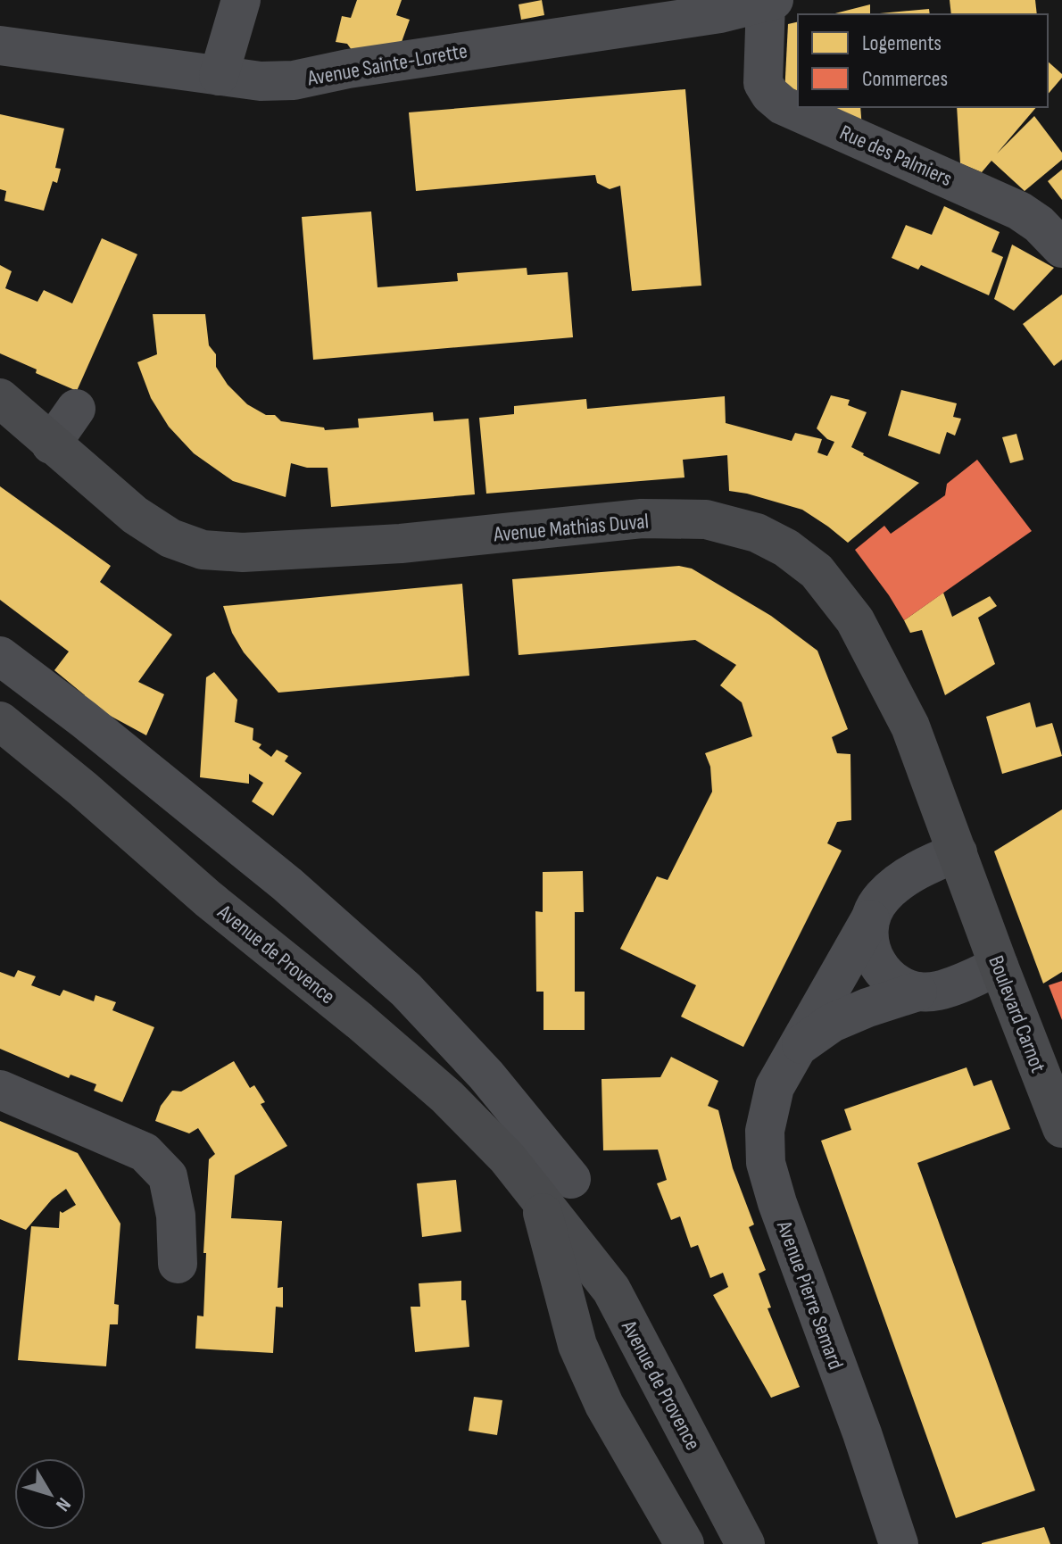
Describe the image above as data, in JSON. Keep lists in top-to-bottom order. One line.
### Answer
{"streets":{"main road":["Avenue Mathias Duval","Avenue de Provence","Boulevard Carnot"],"street":["Avenue Sainte-Lorette","Rue des Palmiers","Avenue Pierre Semard"]},"crossings":[["Avenue Sainte-Lorette","Rue des Palmiers"],["Avenue Mathias Duval","Boulevard Carnot"],["Avenue Mathias Duval","Avenue Pierre Semard"],["Boulevard Carnot","Avenue Pierre Semard"]],"legend":["Logements","Commerces"],"north":"bottom right"}
